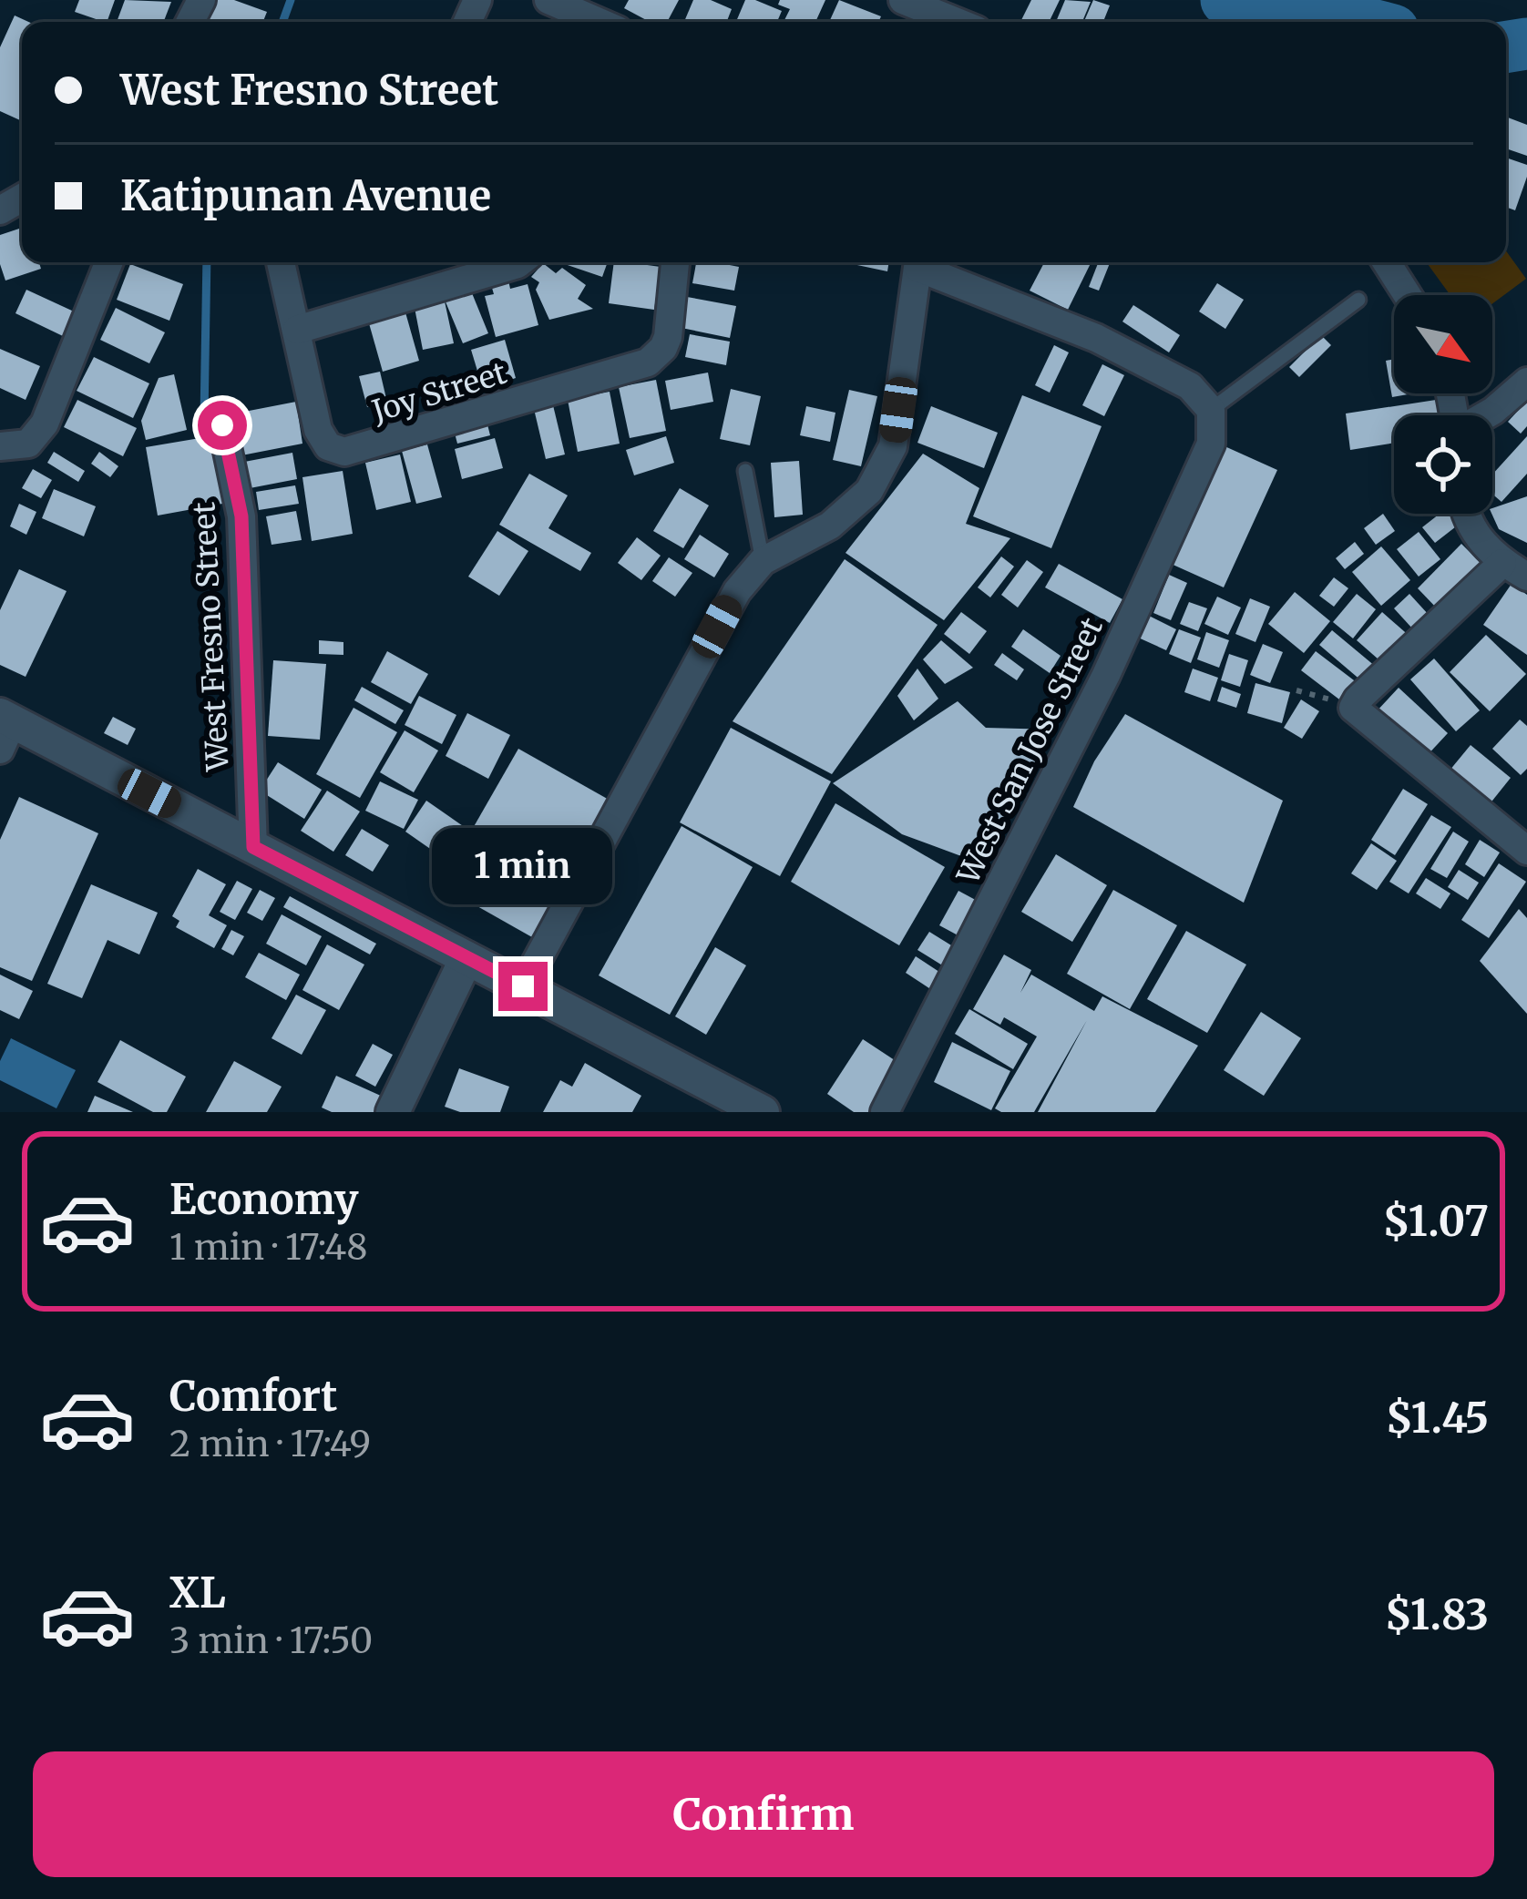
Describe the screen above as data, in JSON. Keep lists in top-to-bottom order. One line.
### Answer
{"streets":{"street":["Joy Street","West Fresno Street","West San Jose Street"]},"north":"bottom right","page":{"banner":["West Fresno Street","Katipunan Avenue"],"bubble":"1 min","list":[{"name":"Economy","note":"1 min · 17:48","value":"$1.07"},{"name":"Comfort","note":"2 min · 17:49","value":"$1.45"},{"name":"XL","note":"3 min · 17:50","value":"$1.83"}],"buttons":"Confirm"}}
